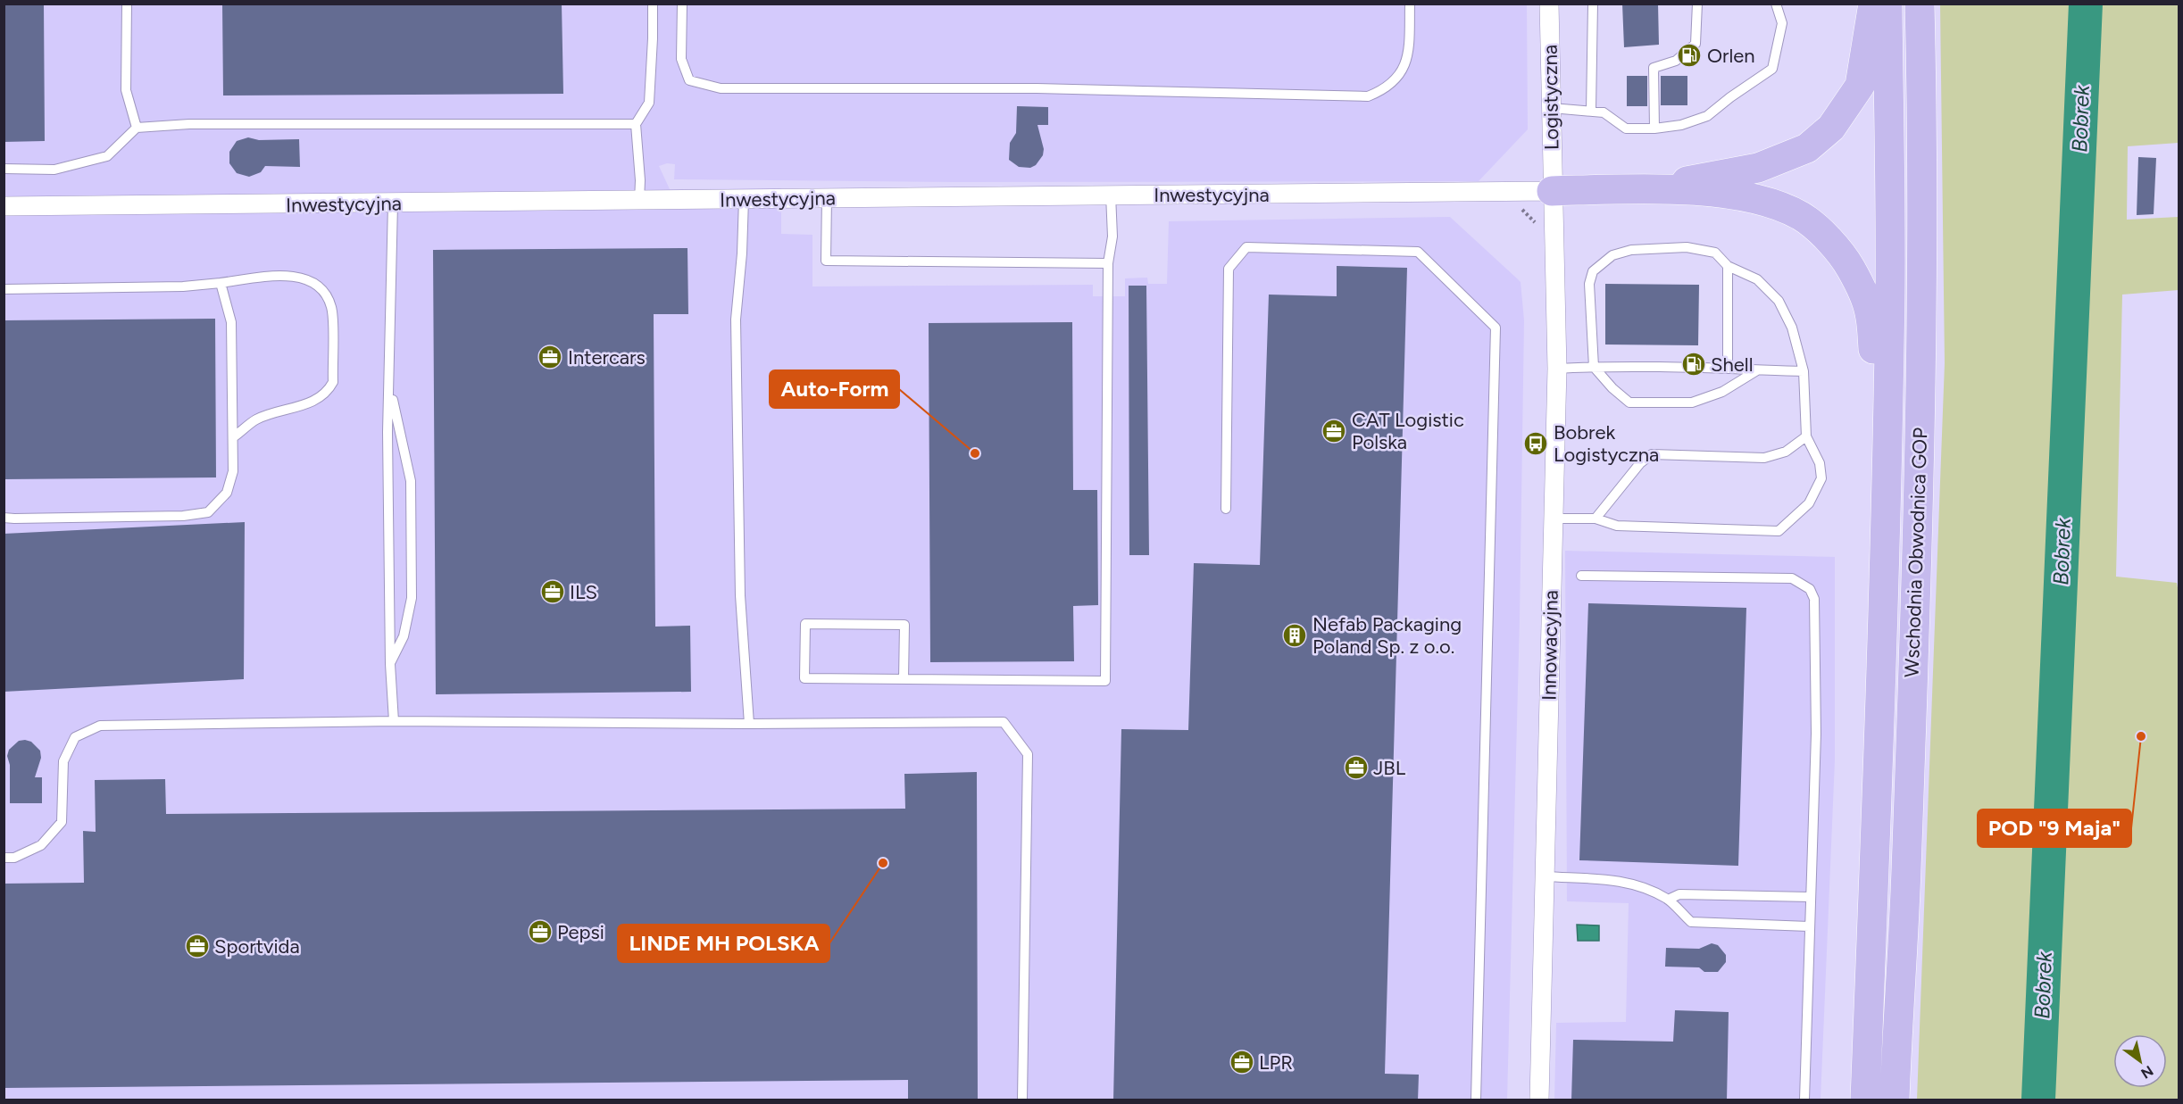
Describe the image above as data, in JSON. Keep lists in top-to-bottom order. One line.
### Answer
{"streets":{"highway":["Wschodnia Obwodnica GOP"],"street":["Logistyczna","Inwestycyjna","Innowacyjna"]},"crossings":[["Logistyczna","Inwestycyjna"],["Logistyczna","Innowacyjna"],["Inwestycyjna","Innowacyjna"]],"water":["Bobrek"],"places":{"fuel station":["Orlen","Shell"],"office":["Intercars","CAT Logistic Polska","ILS","JBL","Pepsi","Sportvida","LPR"],"bus stop":["Bobrek Logistyczna"],"other":["Auto-Form","POD \"9 Maja\"","LINDE MH POLSKA"],"building":["Nefab Packaging Poland Sp. z o.o."]},"north":"bottom right"}
